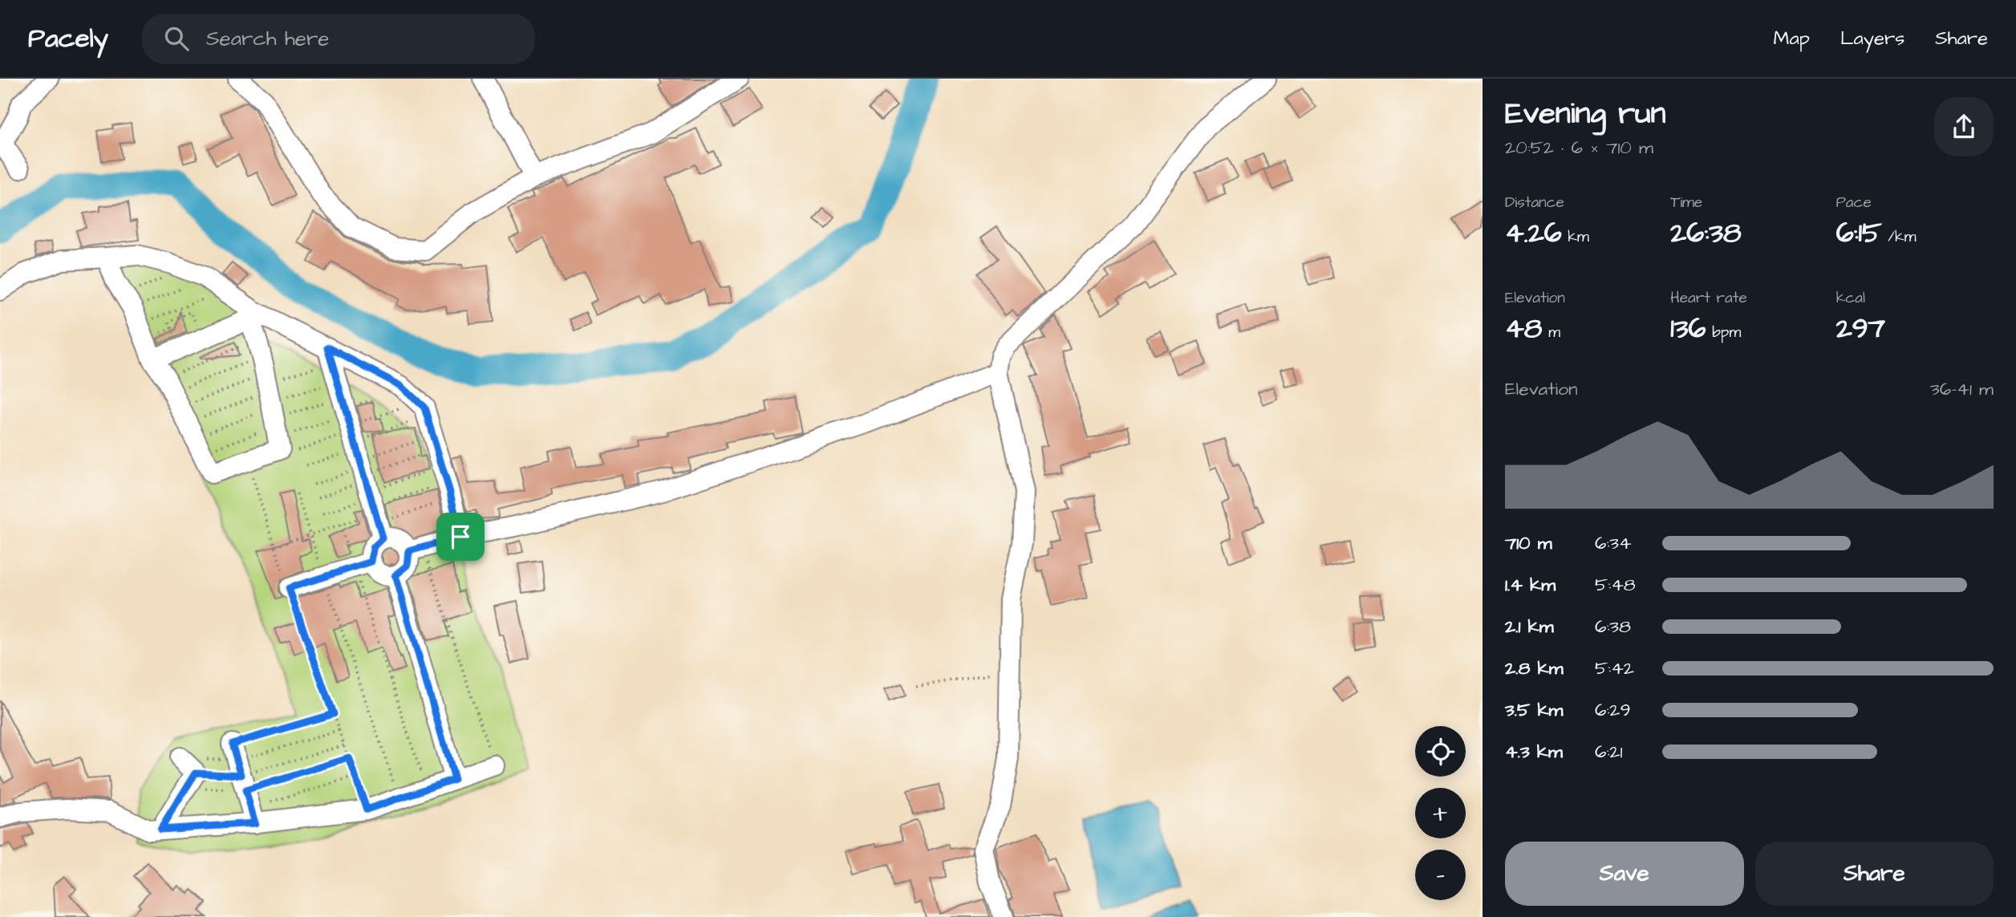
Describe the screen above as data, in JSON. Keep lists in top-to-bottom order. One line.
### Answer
{"page":{"header":"Pacely","search":"Search here","nav":["Map","Layers","Share"],"heading":["Evening run","20:52 · 6 × 710 m"],"stats":[["Distance","4.26 km"],["Time","26:38"],["Pace","6:15 /km"],["Elevation","48 m"],["Heart rate","136 bpm"],["kcal","297"]],"chart":["Elevation","36–41 m"],"list":[{"name":"710 m","note":"6:34"},{"name":"1.4 km","note":"5:48"},{"name":"2.1 km","note":"6:38"},{"name":"2.8 km","note":"5:42"},{"name":"3.5 km","note":"6:29"},{"name":"4.3 km","note":"6:21"}],"map_buttons":["+","−"],"buttons":["Save","Share"]}}
